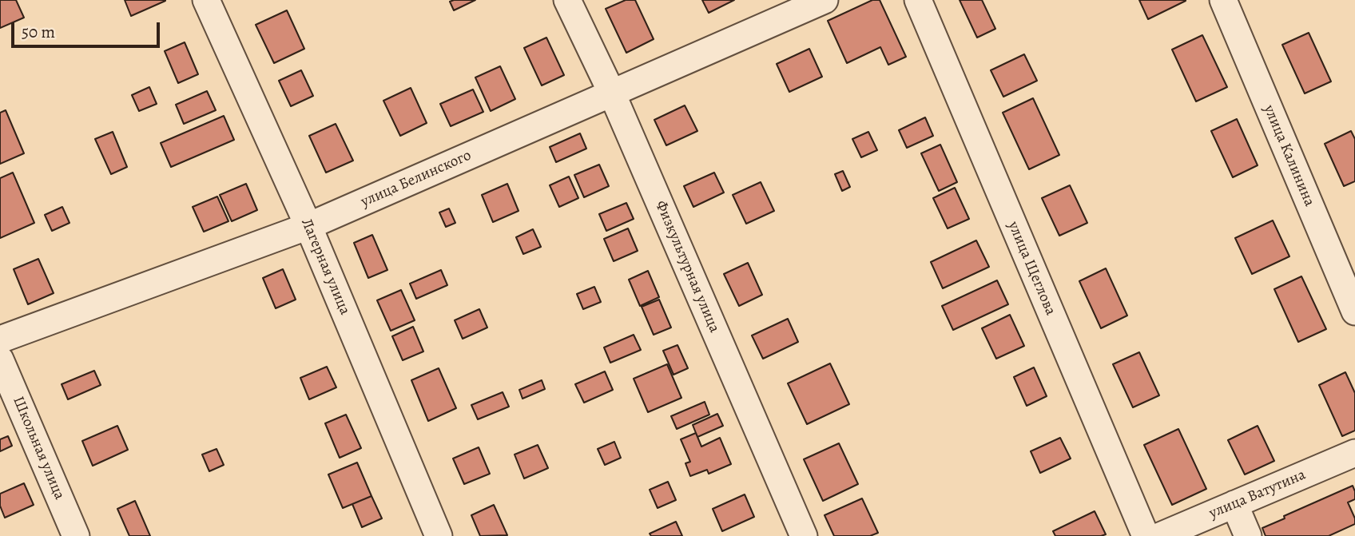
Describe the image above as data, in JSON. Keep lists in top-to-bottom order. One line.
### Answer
{"streets":{"street":["улица Калинина","улица Белинского","Лагерная улица","Физкультурная улица","улица Щеглова","Школьная улица","улица Ватутина"]},"crossings":[["улица Белинского","Лагерная улица"],["улица Белинского","Физкультурная улица"]],"scale_bar":"50 m"}
